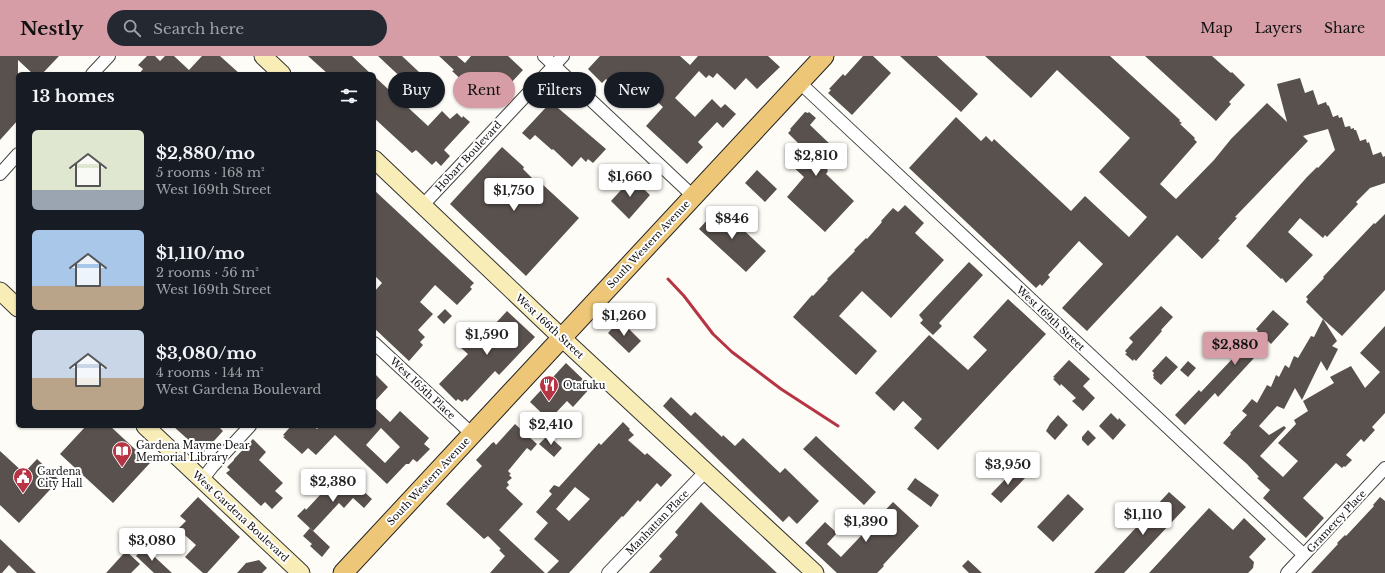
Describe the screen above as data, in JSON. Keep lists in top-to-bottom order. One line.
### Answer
{"streets":{"main road":["South Western Avenue"],"street":["Hobart Boulevard","West 169th Street","West 166th Street","West 165th Place","West Gardena Boulevard","Gramercy Place","Manhattan Place"]},"crossings":[["Hobart Boulevard","West 166th Street"],["South Western Avenue","West 169th Street"],["South Western Avenue","West 166th Street"],["South Western Avenue","West 165th Place"],["West 169th Street","Gramercy Place"],["West 166th Street","Manhattan Place"]],"places":{"restaurant":["Otafuku"],"library":["Gardena Mayme Dear Memorial Library"],"public building":["Gardena City Hall"]},"page":{"header":"Nestly","search":"Search here","nav":["Map","Layers","Share"],"chip":["Buy","Rent","Filters","New"],"heading":"13 homes","list":[{"name":"$2,880/mo","note":"5 rooms · 168 m² · West 169th Street"},{"name":"$1,110/mo","note":"2 rooms · 56 m² · West 169th Street"},{"name":"$3,080/mo","note":"4 rooms · 144 m² · West Gardena Boulevard"}],"price":["$2,810","$1,660","$1,750","$846","$1,260","$1,590","$2,880","$2,410","$3,950","$2,380","$1,110","$1,390","$3,080"]}}
